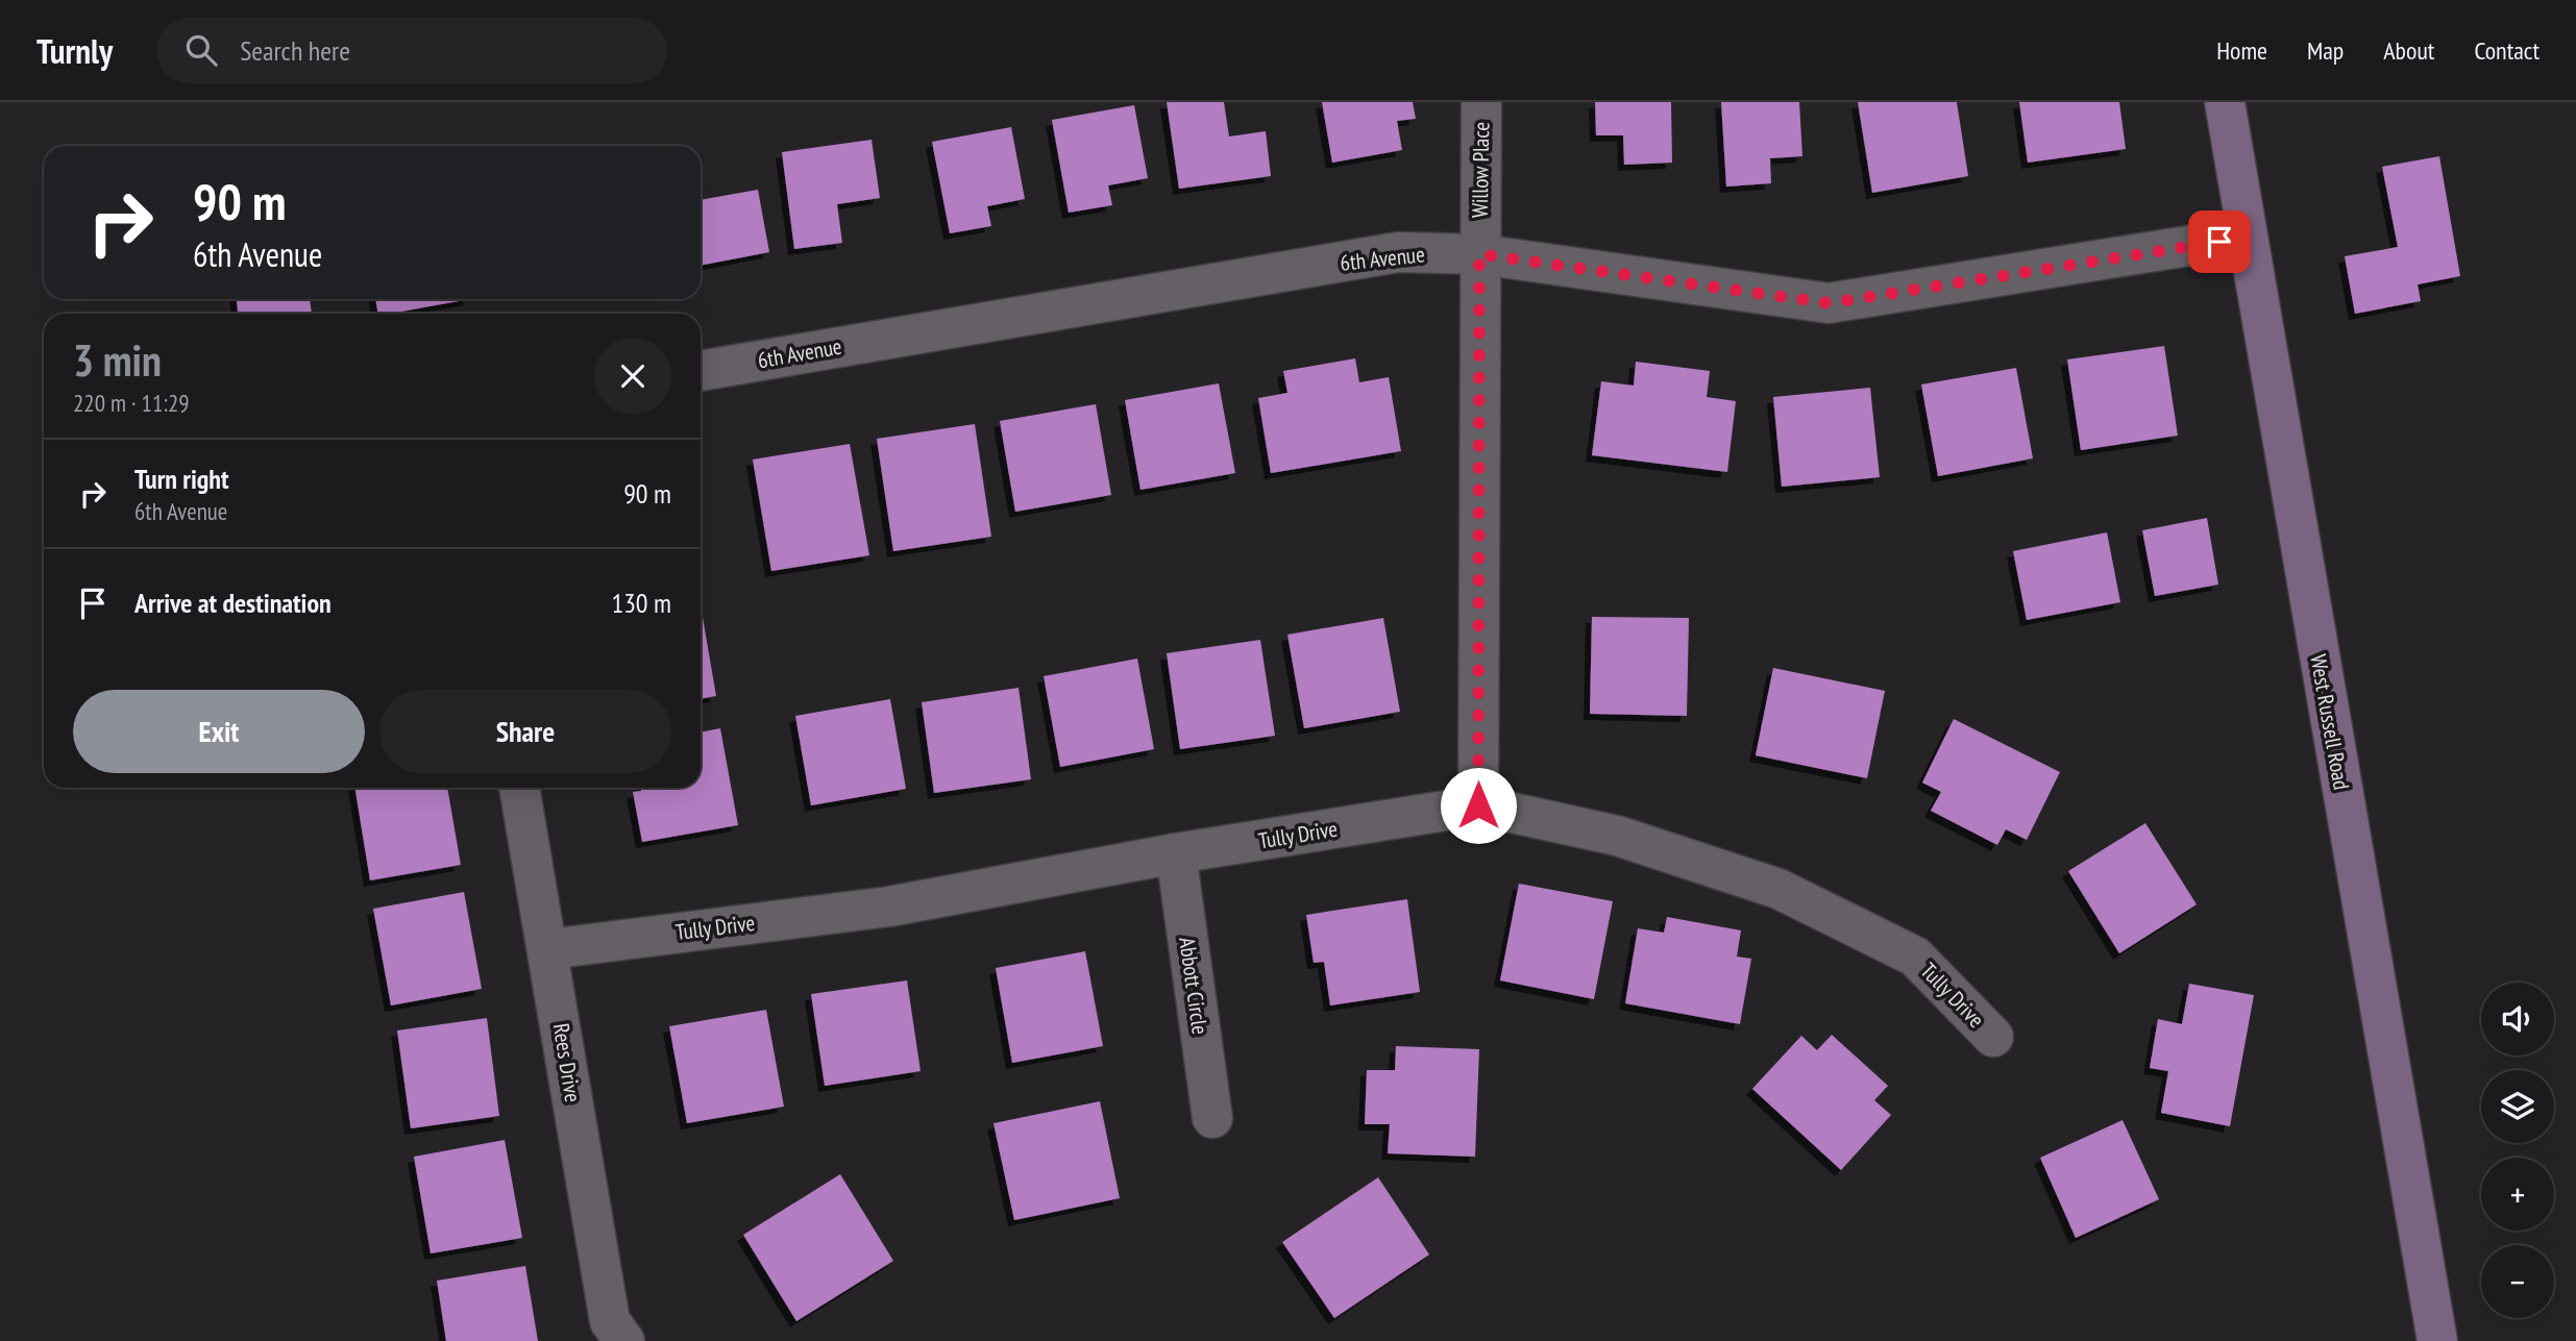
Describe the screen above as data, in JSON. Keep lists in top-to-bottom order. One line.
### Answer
{"streets":{"street":["Willow Place","6th Avenue","West Russell Road","Tully Drive","Abbott Circle","Rees Drive"]},"crossings":[["Willow Place","6th Avenue"],["Willow Place","Tully Drive"],["6th Avenue","West Russell Road"],["Tully Drive","Abbott Circle"],["Tully Drive","Rees Drive"]],"page":{"header":"Turnly","search":"Search here","nav":["Home","Map","About","Contact"],"turn":["90 m","6th Avenue"],"heading":["3 min","220 m · 11:29"],"list":[{"name":"Turn right","note":"6th Avenue","value":"90 m"},{"name":"Arrive at destination","value":"130 m"}],"buttons":["Exit","Share"],"map_buttons":["+","−"]}}
